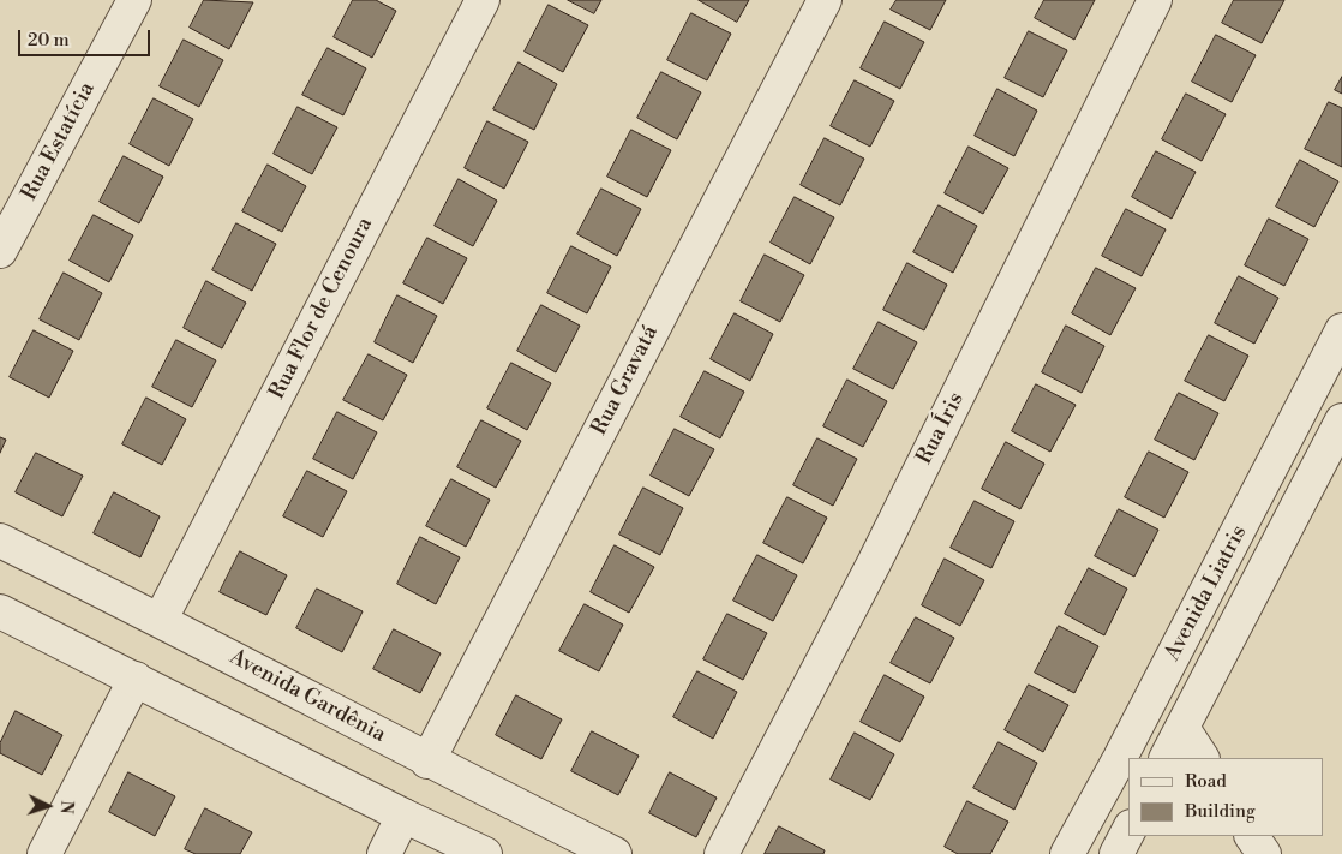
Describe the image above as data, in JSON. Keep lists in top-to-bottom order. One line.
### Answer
{"streets":{"street":["Rua Estatícia","Rua Flor de Cenoura","Rua Gravatá","Rua Íris","Avenida Liatris","Avenida Gardênia"]},"crossings":[["Rua Flor de Cenoura","Avenida Gardênia"],["Rua Gravatá","Avenida Gardênia"]],"legend":["Road","Building"],"scale_bar":"20 m","north":"right"}
